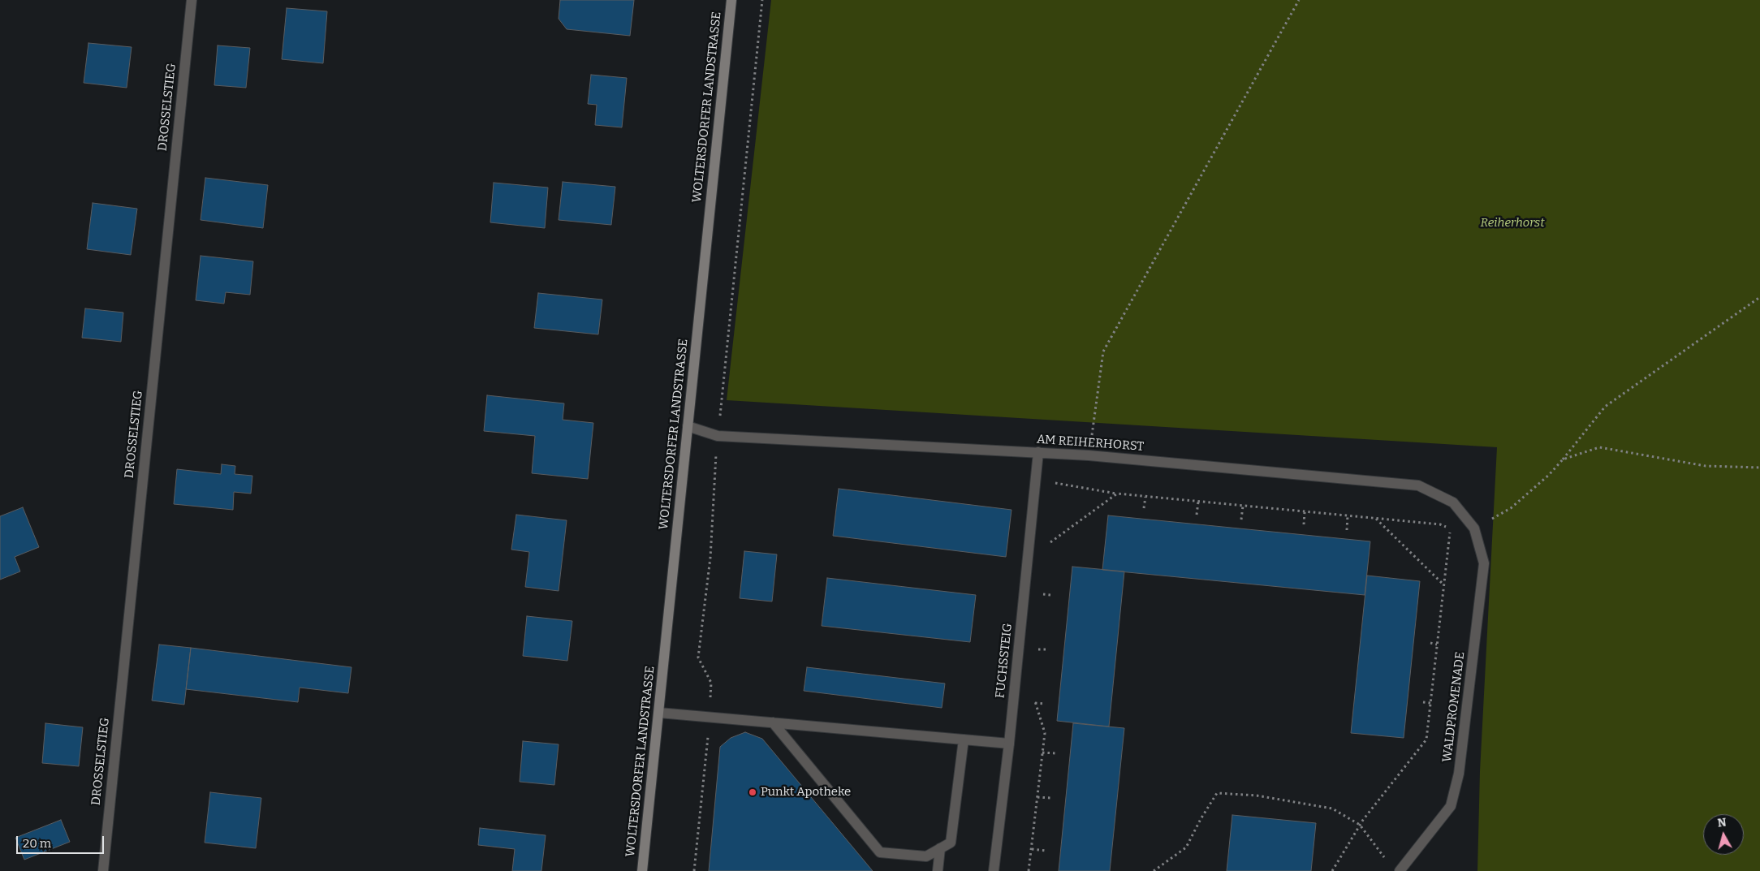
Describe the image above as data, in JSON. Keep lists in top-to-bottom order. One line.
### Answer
{"streets":{"main road":["WOLTERSDORFER LANDSTRASSE"],"street":["DROSSELSTIEG","AM REIHERHORST","FUCHSSTEIG","WALDPROMENADE"]},"crossings":[["WOLTERSDORFER LANDSTRASSE","AM REIHERHORST"],["AM REIHERHORST","FUCHSSTEIG"],["AM REIHERHORST","WALDPROMENADE"]],"parks":["Reiherhorst"],"places":["Punkt Apotheke"],"scale_bar":"20 m","north":"top"}
